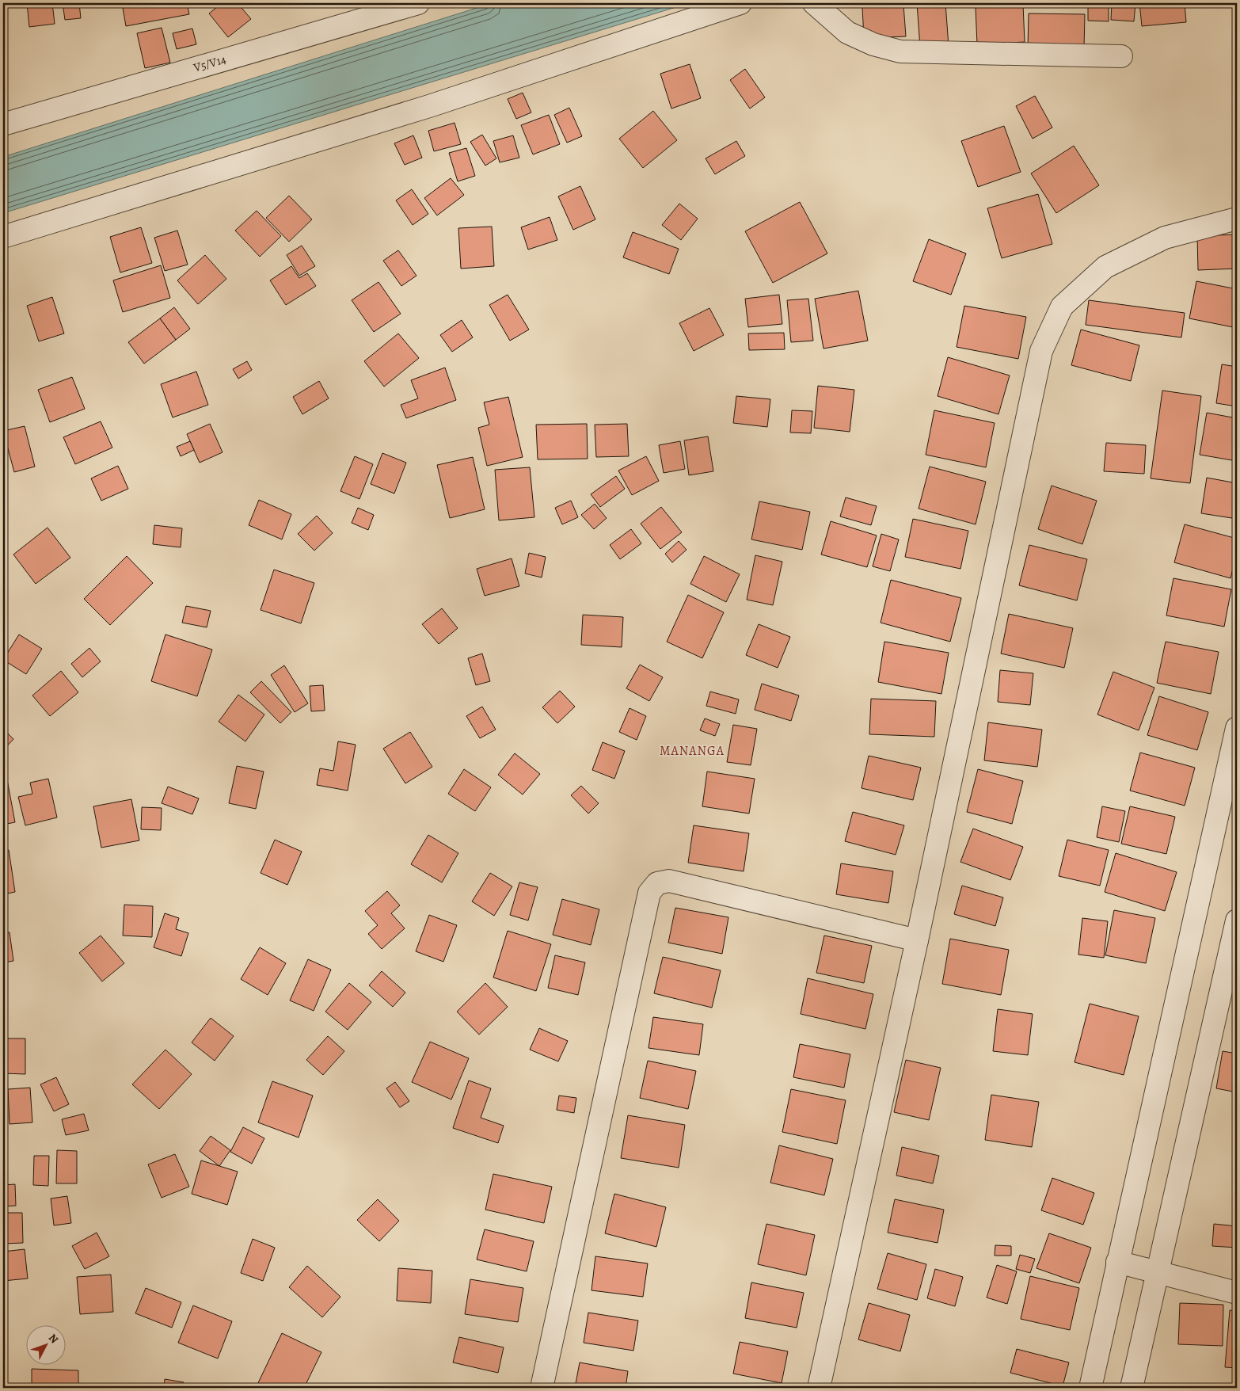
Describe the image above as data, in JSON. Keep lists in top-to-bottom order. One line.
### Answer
{"streets":{"street":["V5/V14"]},"districts":["MANANGA"],"north":"top right"}
